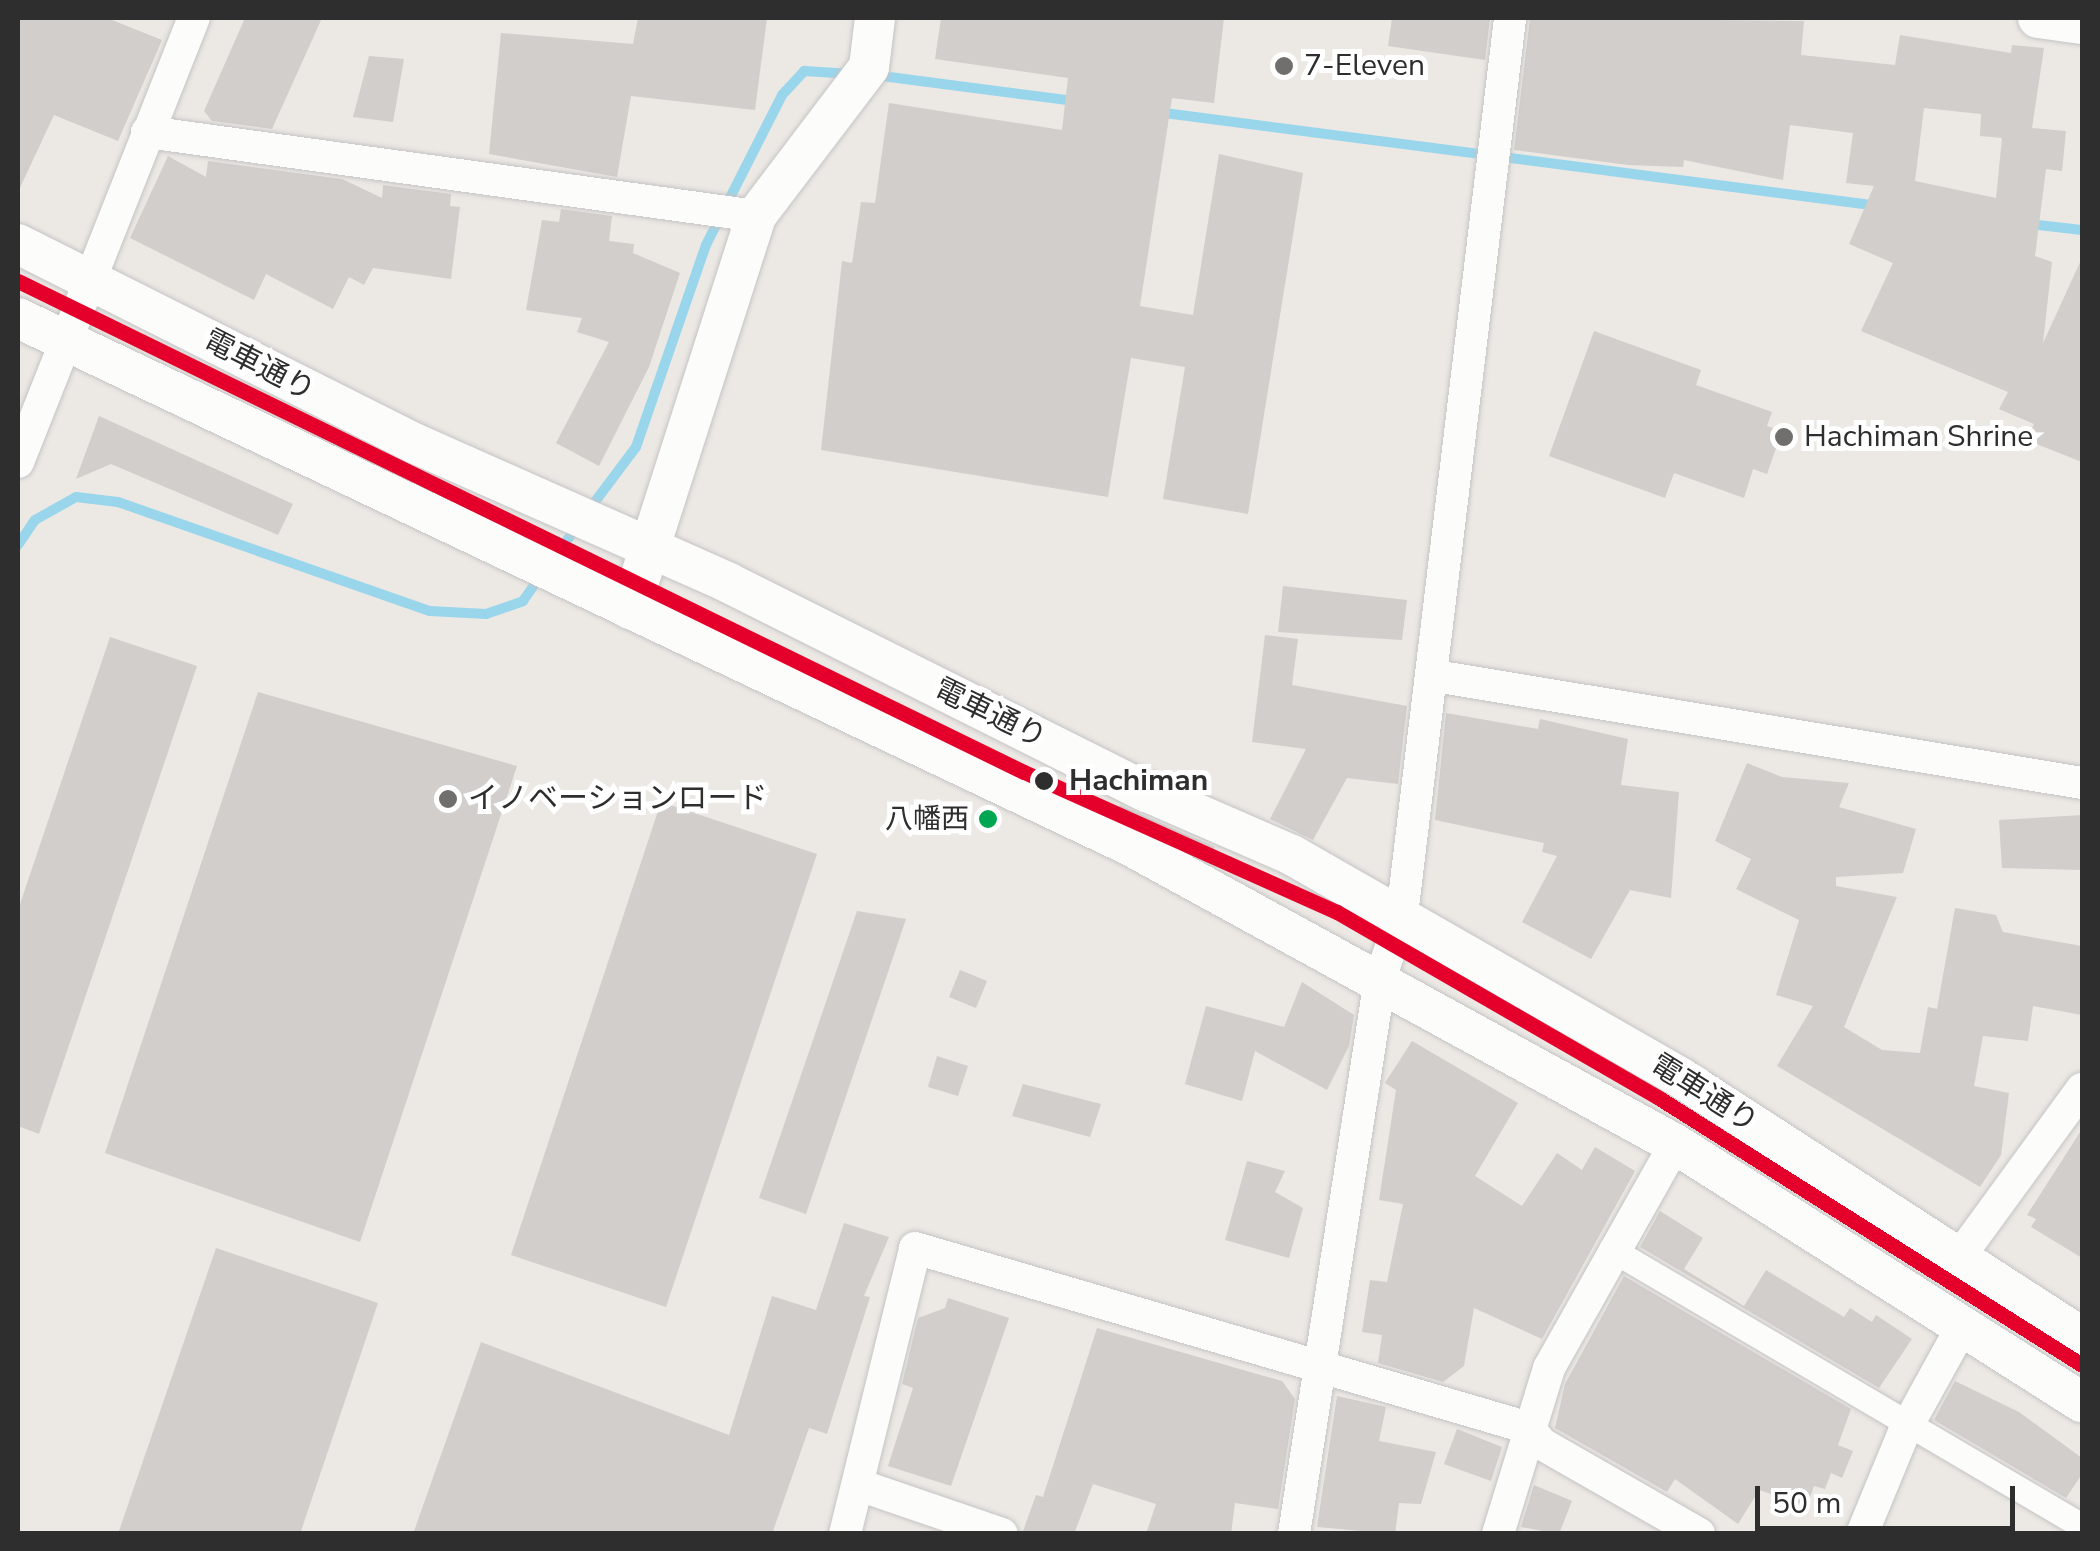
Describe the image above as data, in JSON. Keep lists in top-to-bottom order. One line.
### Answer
{"streets":{"street":["電車通り"]},"places":["7-Eleven","Hachiman Shrine","Hachiman","イノベーションロード","八幡西"],"scale_bar":"50 m"}
